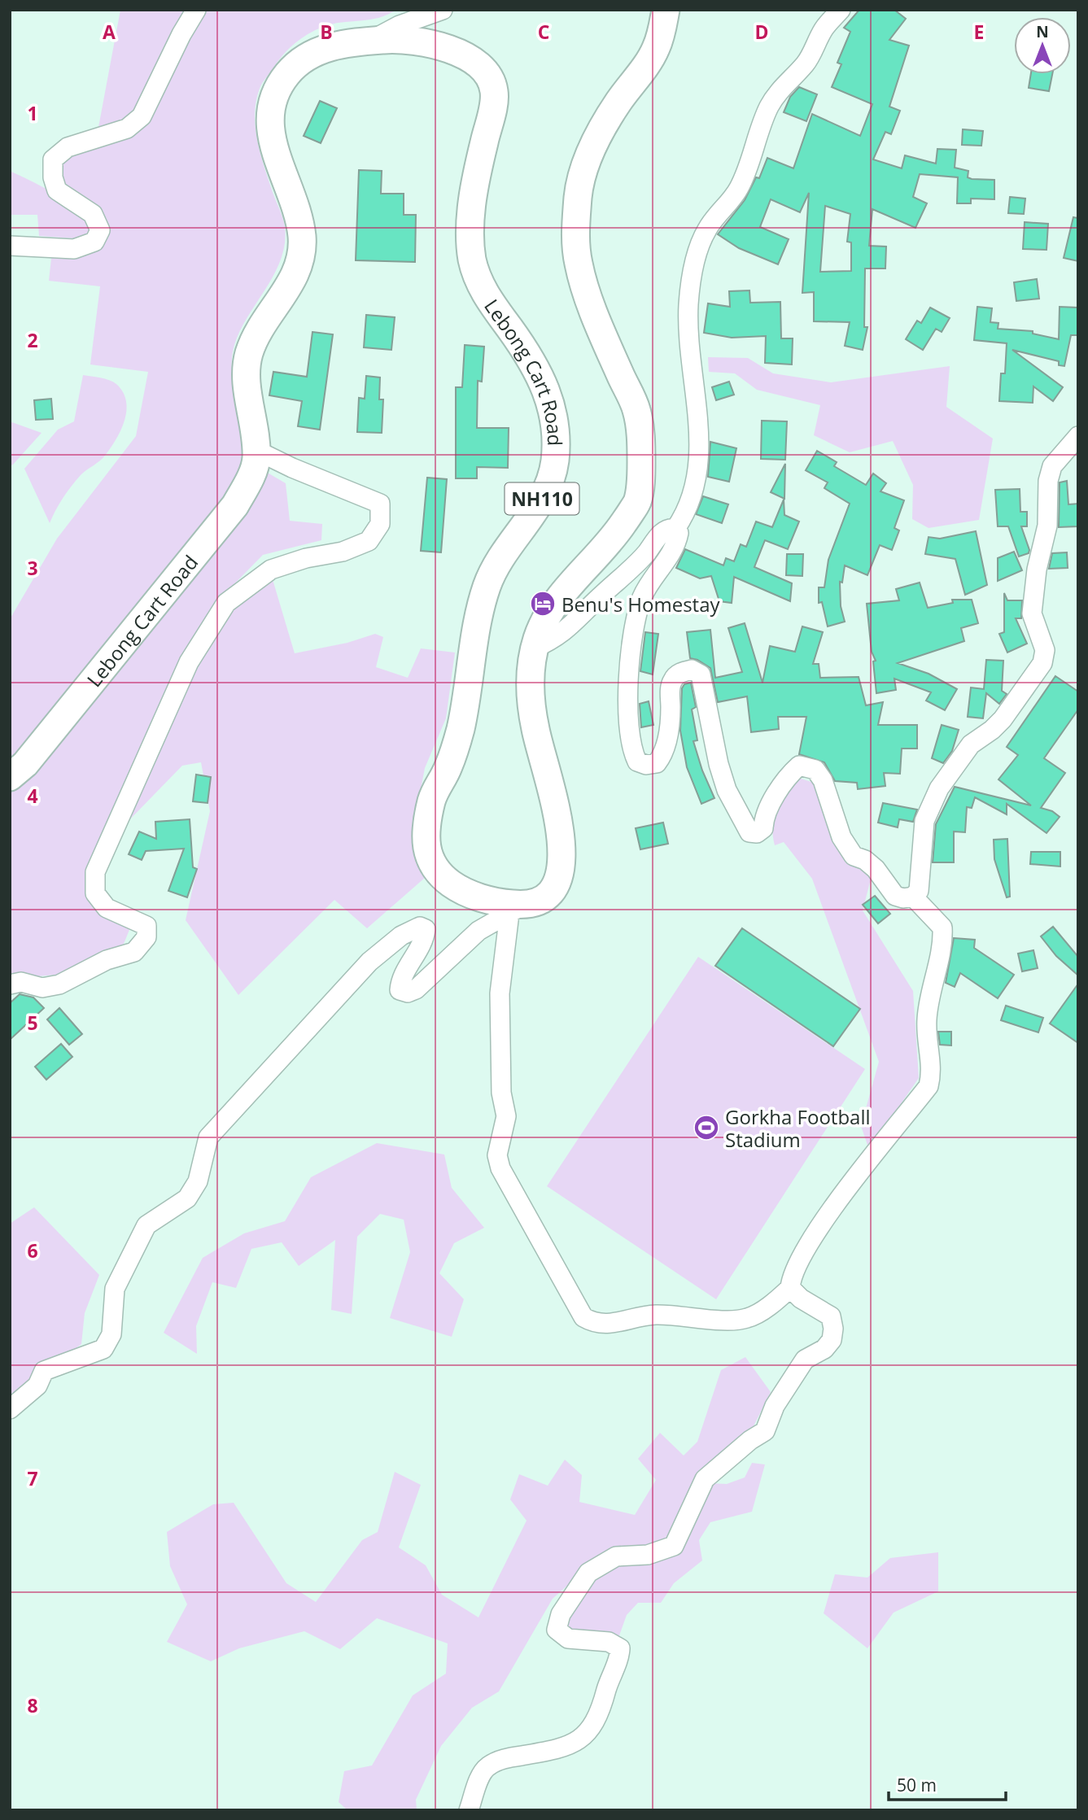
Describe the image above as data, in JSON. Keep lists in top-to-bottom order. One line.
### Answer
{"streets":{"highway":["Lebong Cart Road","NH110"]},"places":{"hotel":["Benu's Homestay"],"sports":["Gorkha Football Stadium"]},"scale_bar":"50 m","north":"top","grid":{"columns":["A","B","C","D","E"],"rows":["1","2","3","4","5","6","7","8"]}}
